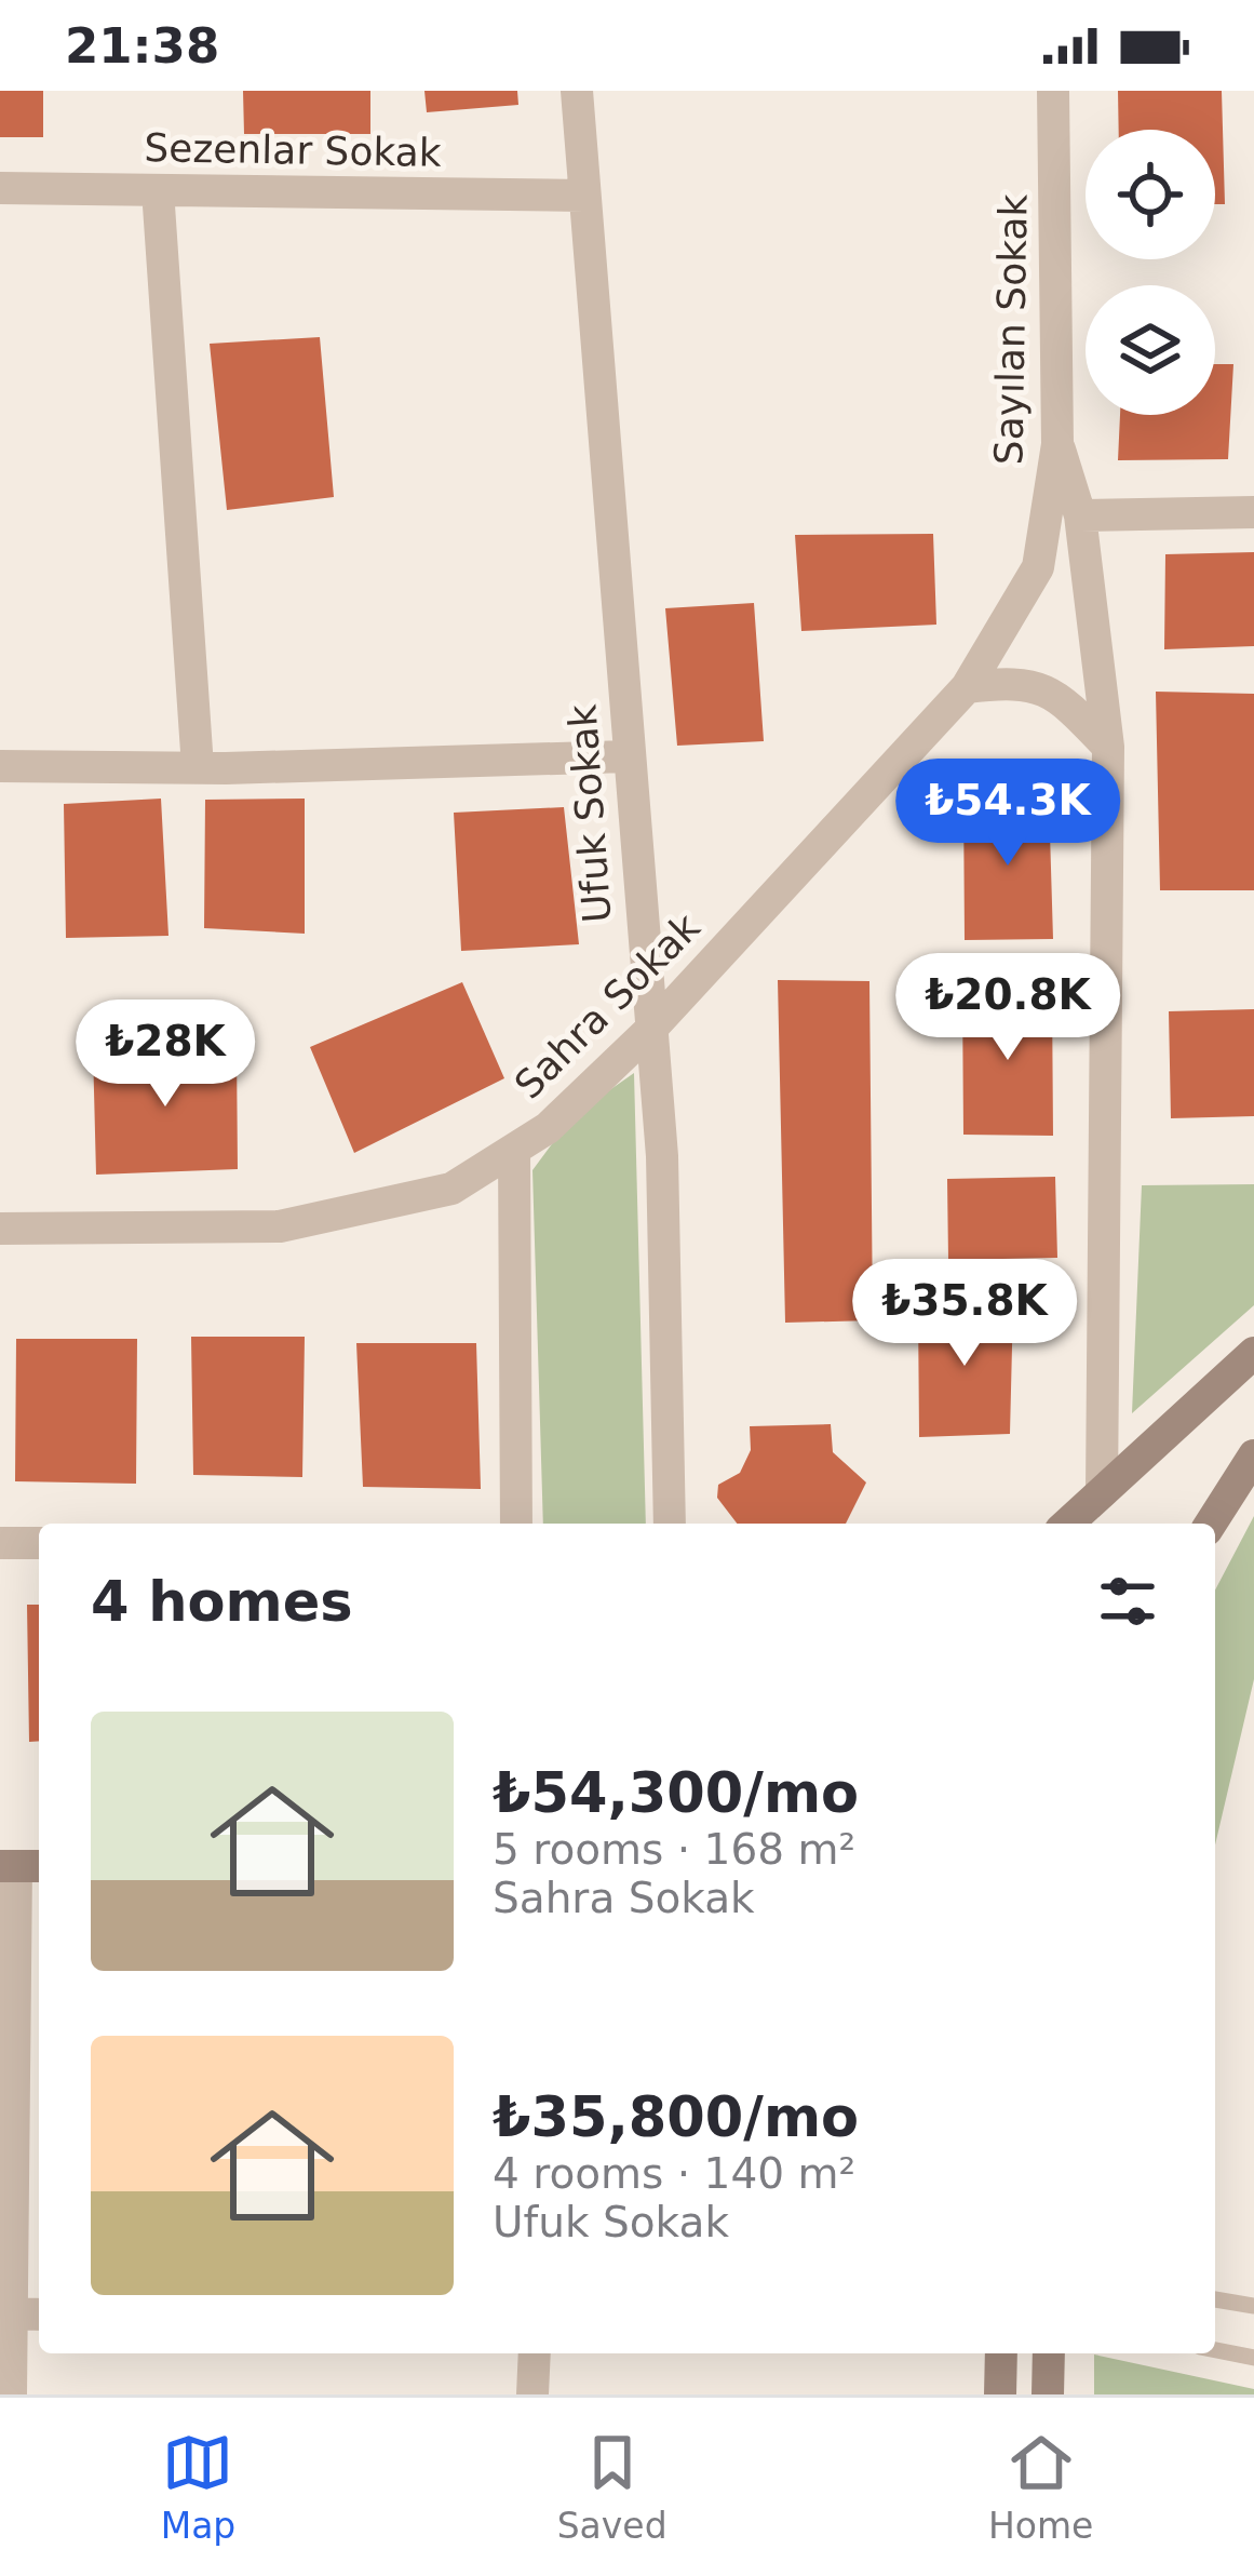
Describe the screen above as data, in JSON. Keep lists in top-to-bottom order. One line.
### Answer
{"streets":{"street":["Sezenlar Sokak","Sayılan Sokak","Ufuk Sokak","Sahra Sokak"]},"crossings":[["Sezenlar Sokak","Ufuk Sokak"],["Sayılan Sokak","Sahra Sokak"],["Ufuk Sokak","Sahra Sokak"]],"page":{"status":"21:38","price":["₺54.3K","₺20.8K","₺28K","₺35.8K"],"heading":"4 homes","list":[{"name":"₺54,300/mo","note":"5 rooms · 168 m² · Sahra Sokak"},{"name":"₺35,800/mo","note":"4 rooms · 140 m² · Ufuk Sokak"}],"tabs":["Map","Saved","Home"]}}
